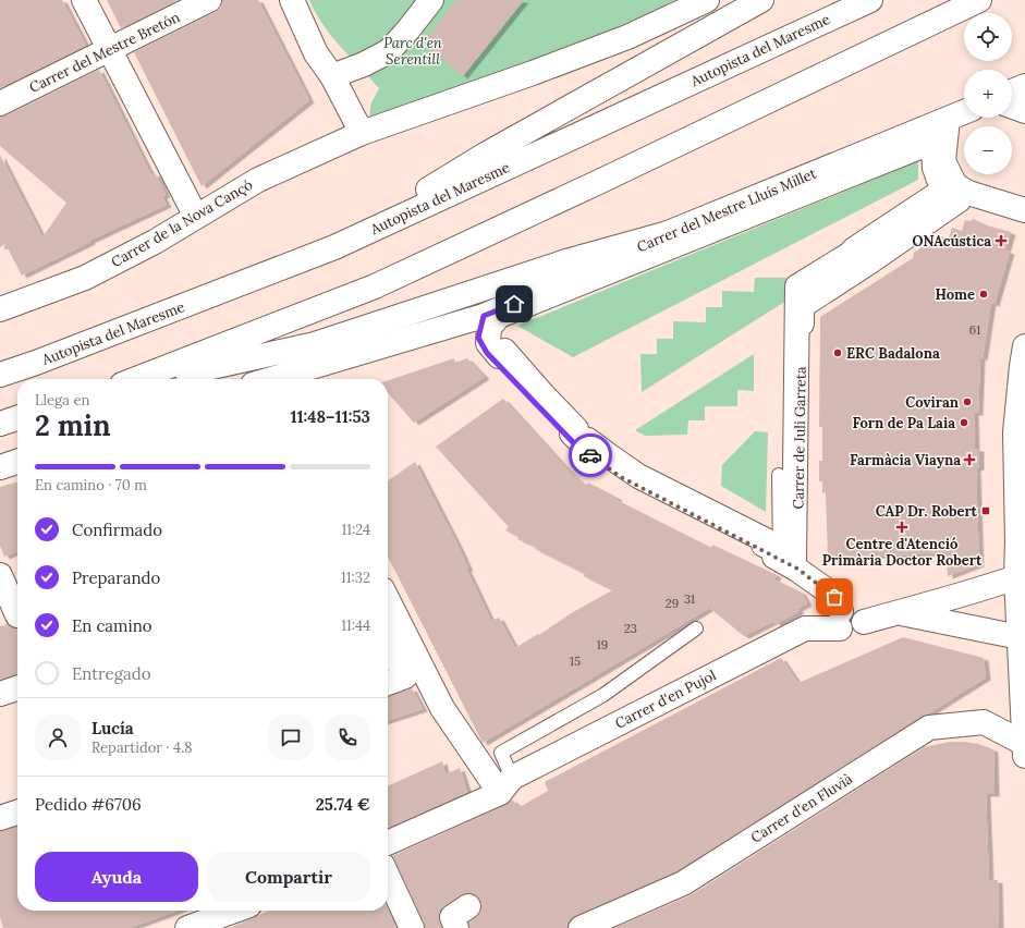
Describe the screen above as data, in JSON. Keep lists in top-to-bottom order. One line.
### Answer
{"streets":{"main road":["Autopista del Maresme","Carrer del Mestre Bretón","Carrer del Mestre Lluís Millet","Carrer de la Nova Cançó","Carrer de Juli Garreta","Carrer d'en Pujol","Carrer d'en Fluvià"]},"parks":["Parc d'en Serentill"],"places":{"health":["ONAcústica","Farmàcia Viayna","Centre d'Atenció Primària Doctor Robert"],"other":["Home","ERC Badalona","Coviran","Forn de Pa Laia"],"transit":["CAP Dr. Robert"]},"house_numbers":["61","31","29","23","19","15"],"page":{"map_buttons":["+","−"],"heading":["2 min","Llega en","11:48–11:53"],"panel":["Lucía","Repartidor · 4.8","Pedido #6706","25.74 €"],"bar":"En camino · 70 m","list":[["Confirmado","11:24"],["Preparando","11:32"],["En camino","11:44"],"Entregado"],"buttons":["Ayuda","Compartir"]}}
